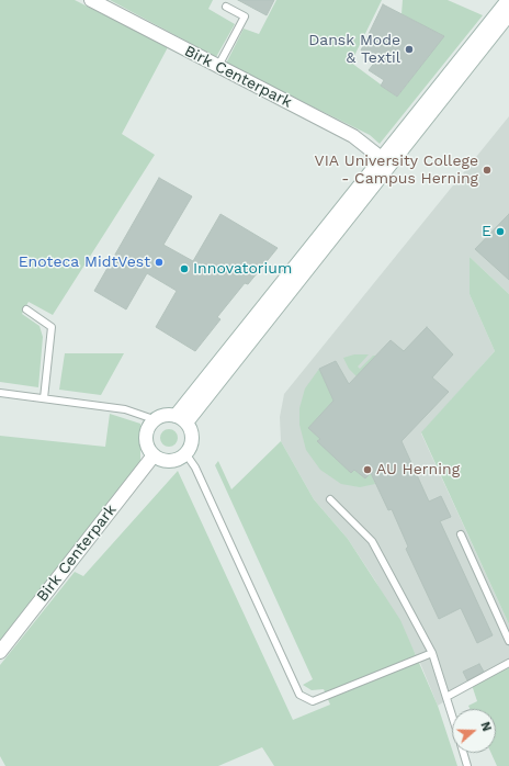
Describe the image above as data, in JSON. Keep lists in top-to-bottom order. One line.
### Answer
{"streets":{"street":["Birk Centerpark"]},"places":["Dansk Mode & Textil","VIA University College - Campus Herning","E","Enoteca MidtVest","Innovatorium","AU Herning"],"north":"right"}
